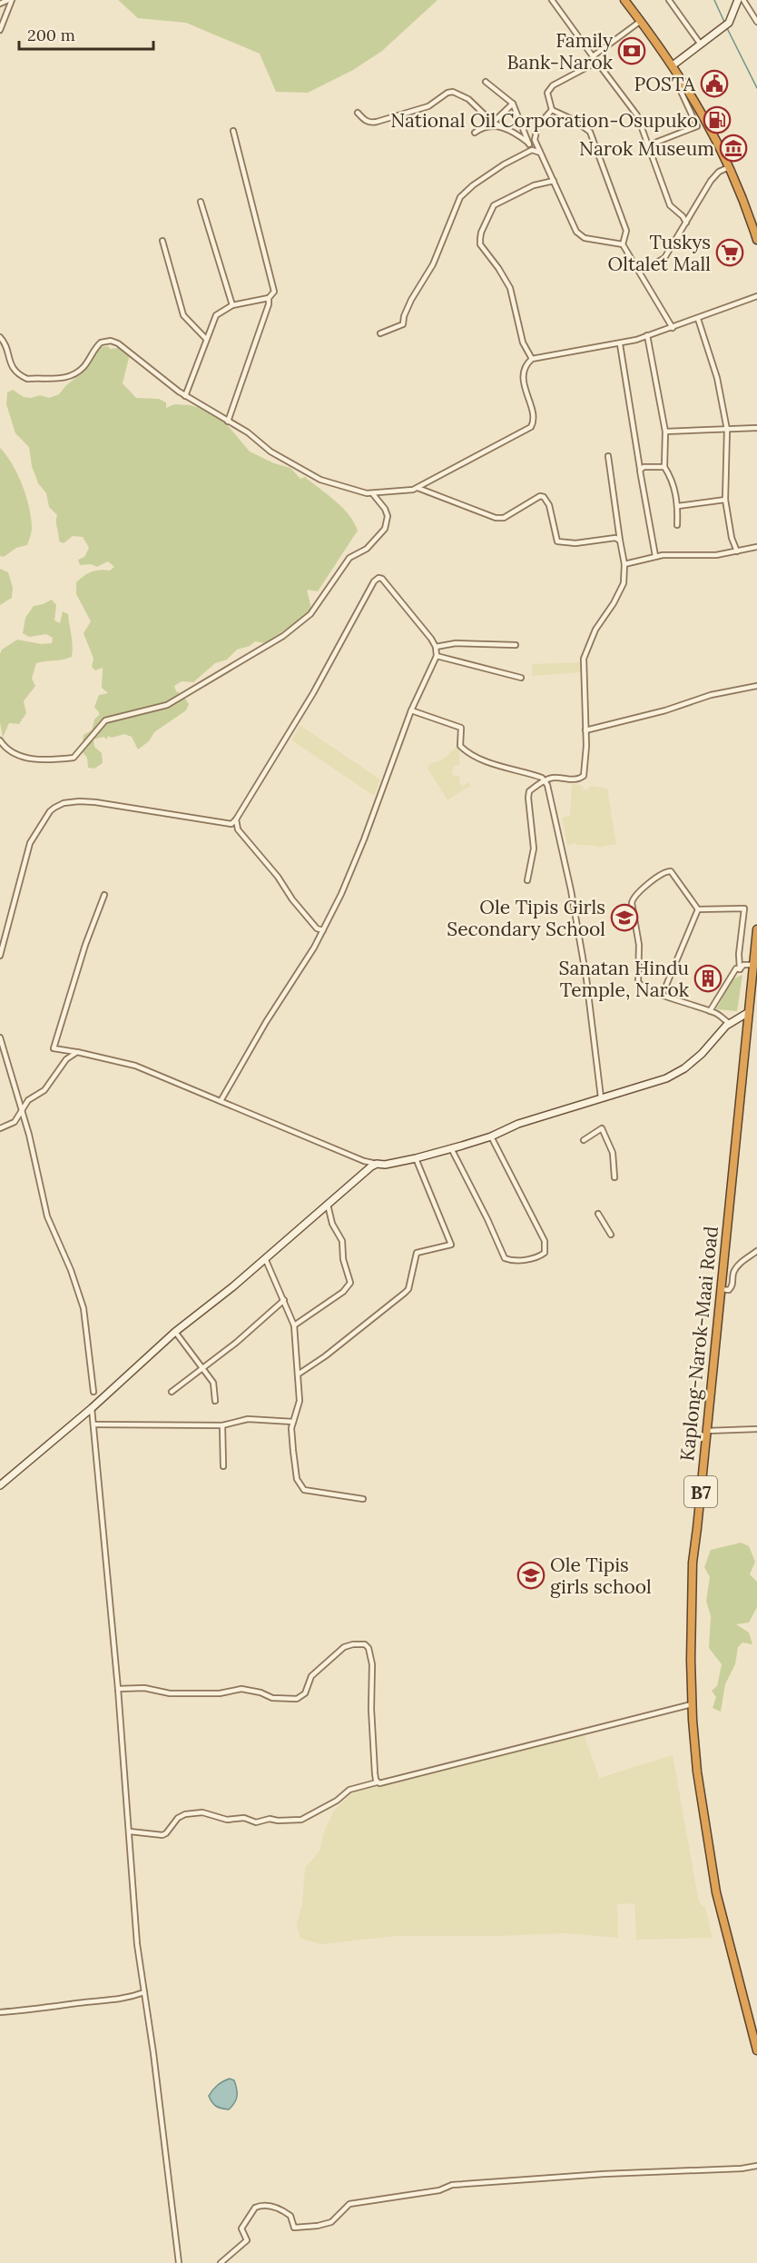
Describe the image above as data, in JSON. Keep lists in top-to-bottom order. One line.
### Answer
{"streets":{"highway":["Kaplong-Narok-Maai Road","B7"]},"places":{"bank":["Family Bank-Narok"],"public building":["POSTA"],"fuel station":["National Oil Corporation-Osupuko"],"museum":["Narok Museum"],"supermarket":["Tuskys Oltalet Mall"],"school or university":["Ole Tipis Girls Secondary School","Ole Tipis girls school"],"building":["Sanatan Hindu Temple, Narok"]},"scale_bar":"200 m"}
